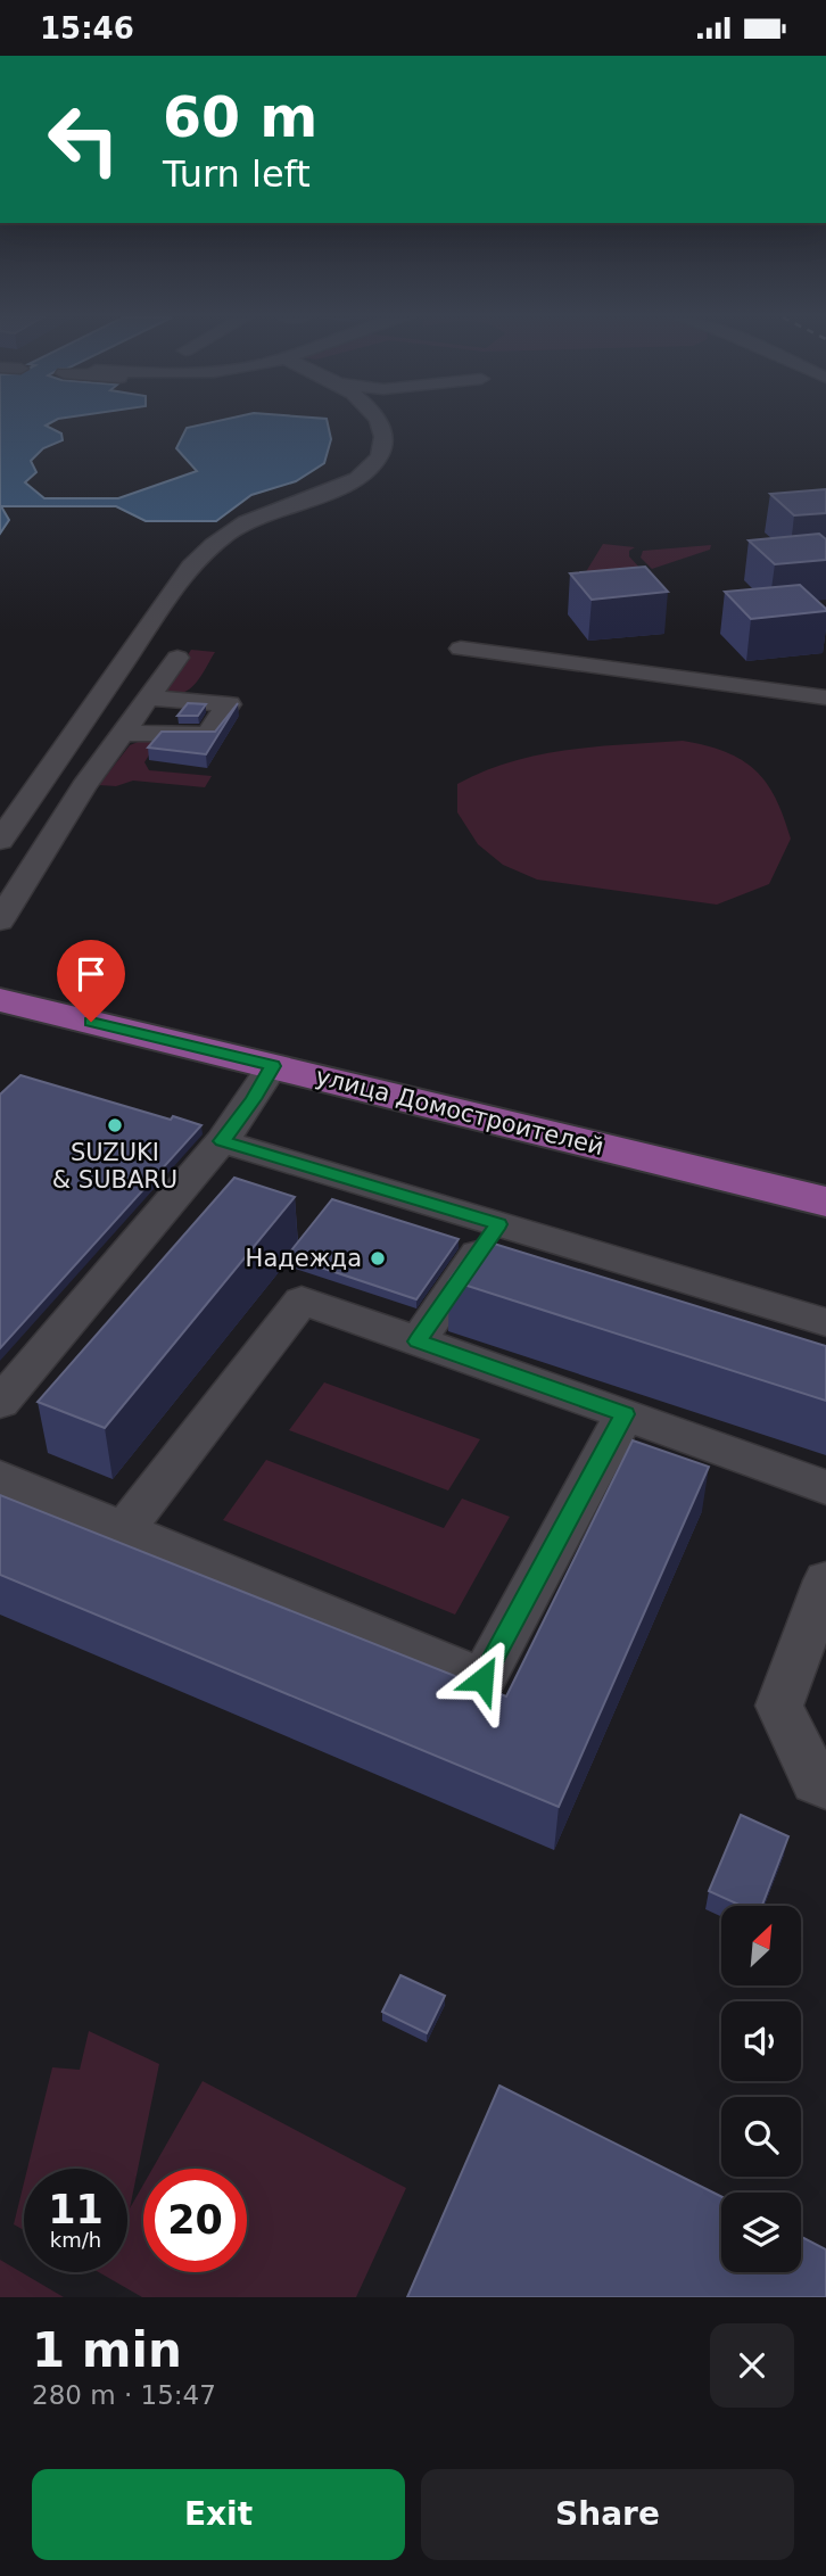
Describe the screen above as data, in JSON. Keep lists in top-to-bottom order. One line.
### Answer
{"streets":{"main road":["улица Домостроителей"]},"places":["SUZUKI & SUBARU","Надежда"],"north":"top right","page":{"status":"15:46","turn":["60 m","Turn left"],"speed":"11 km/h","limit":"20","heading":["1 min","280 m · 15:47"],"buttons":["Exit","Share"]}}
